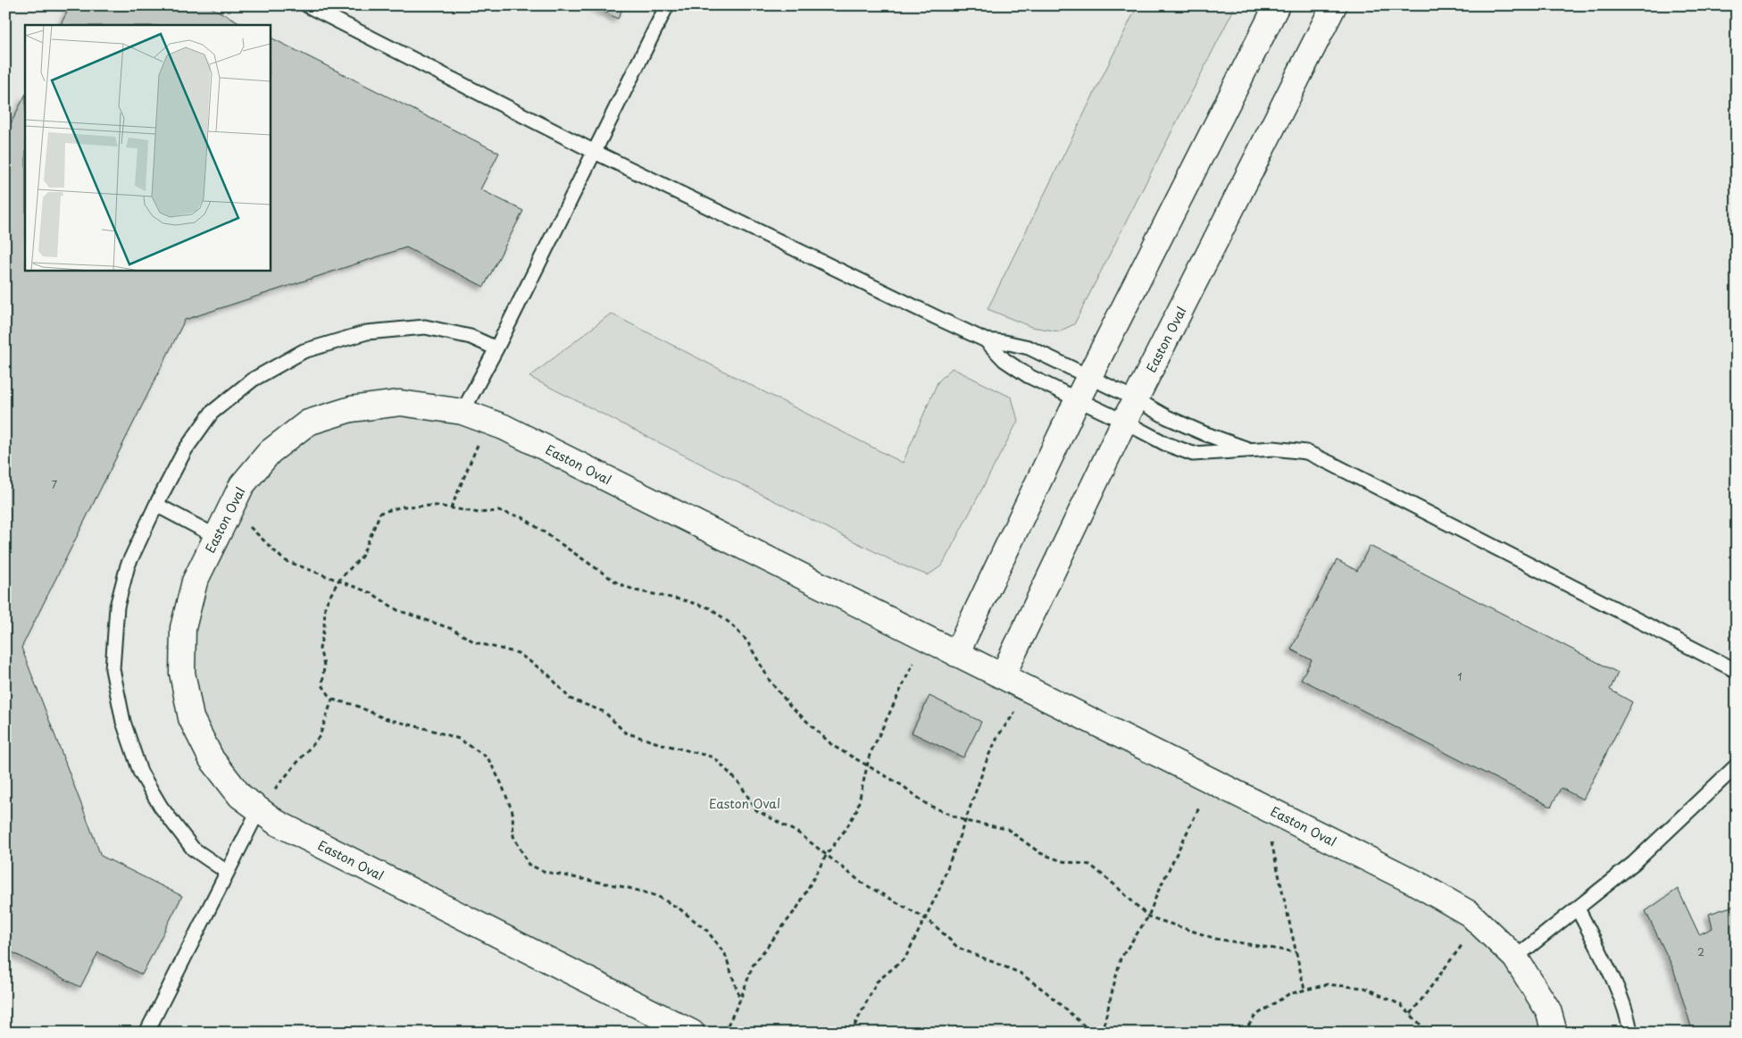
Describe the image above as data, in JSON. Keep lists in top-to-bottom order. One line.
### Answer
{"streets":{"street":["Easton Oval"]},"parks":["Easton Oval"],"house_numbers":["7","1","2"]}
